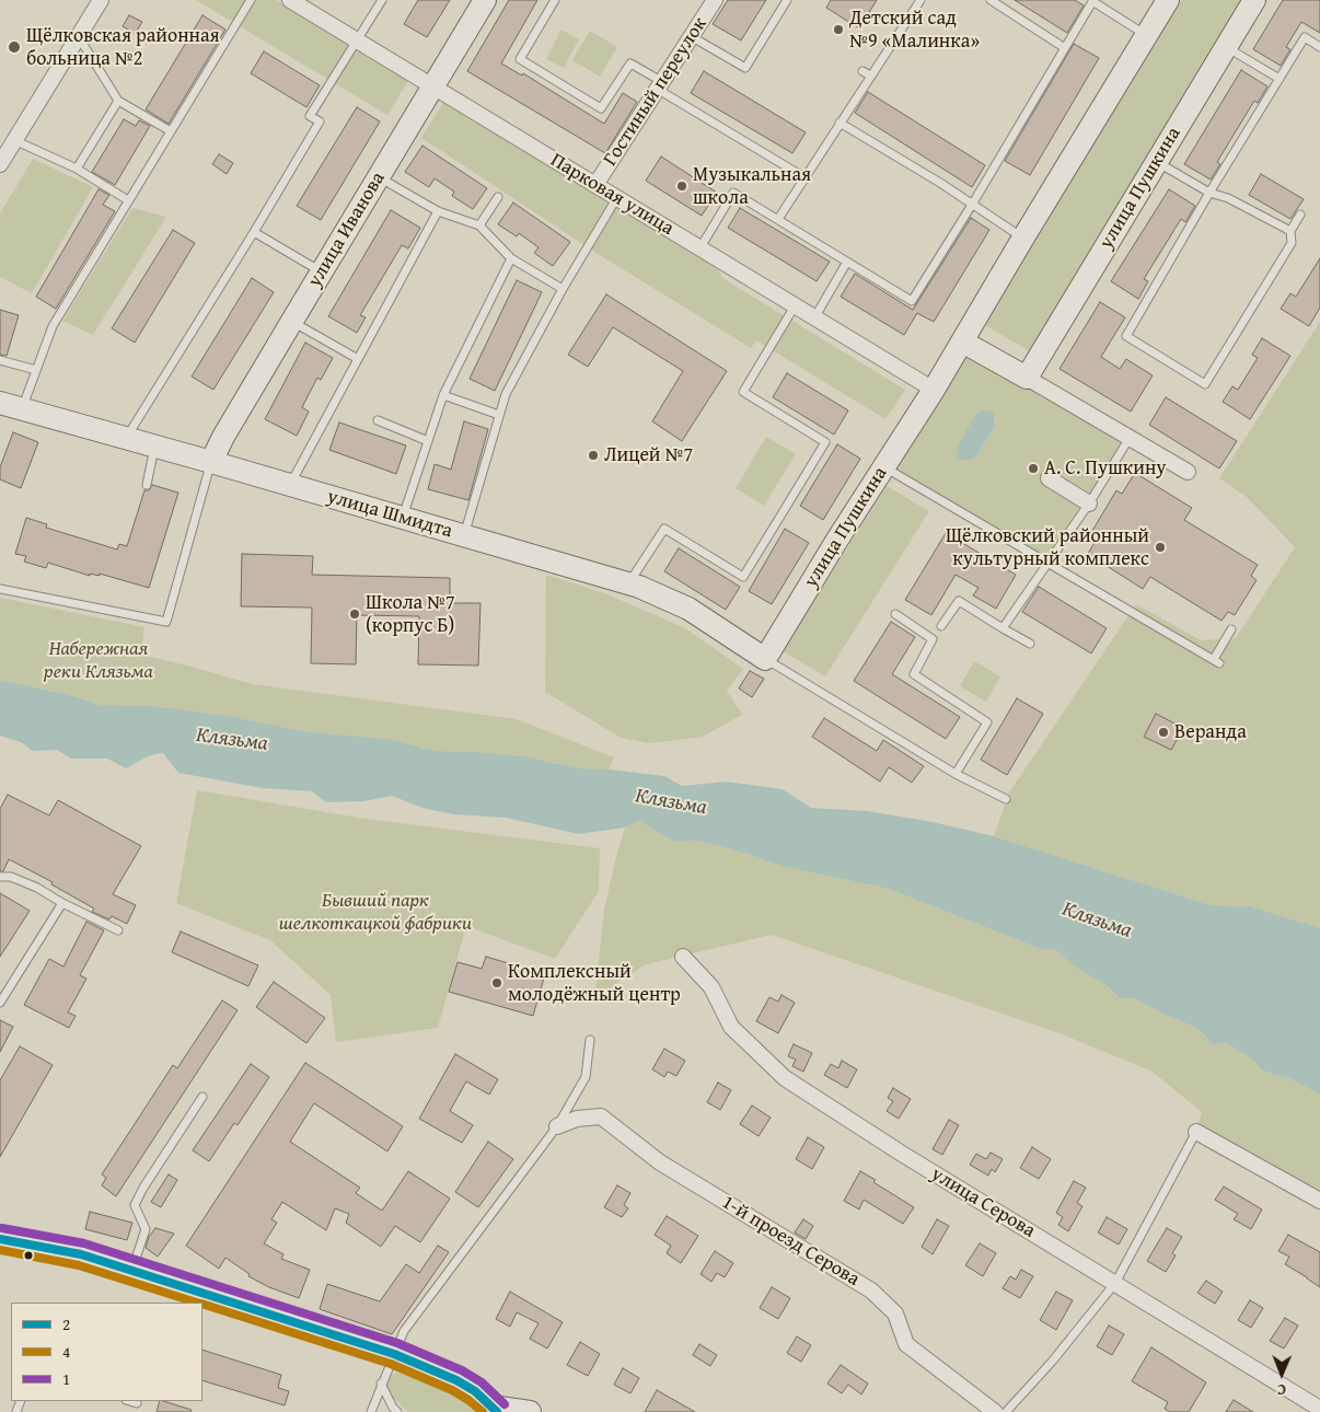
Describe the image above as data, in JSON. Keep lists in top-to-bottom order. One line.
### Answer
{"streets":{"street":["Гостиный переулок","улица Пушкина","Парковая улица","улица Иванова","улица Шмидта","улица Серова","1-й проезд Серова"]},"crossings":[["Гостиный переулок","Парковая улица"],["улица Пушкина","Парковая улица"],["улица Пушкина","улица Шмидта"],["Парковая улица","улица Иванова"],["улица Иванова","улица Шмидта"]],"water":["Клязьма"],"parks":["Набережная реки Клязьма","Бывший парк шелкоткацкой фабрики"],"places":["Детский сад №9 «Малинка»","Щёлковская районная больница №2","Музыкальная школа","Лицей №7","А. С. Пушкину","Щёлковский районный культурный комплекс","Школа №7 (корпус Б)","Веранда","Комплексный молодёжный центр"],"lines":["transit line 1","transit line 2","transit line 4"],"legend":["2","4","1"],"north":"bottom"}
